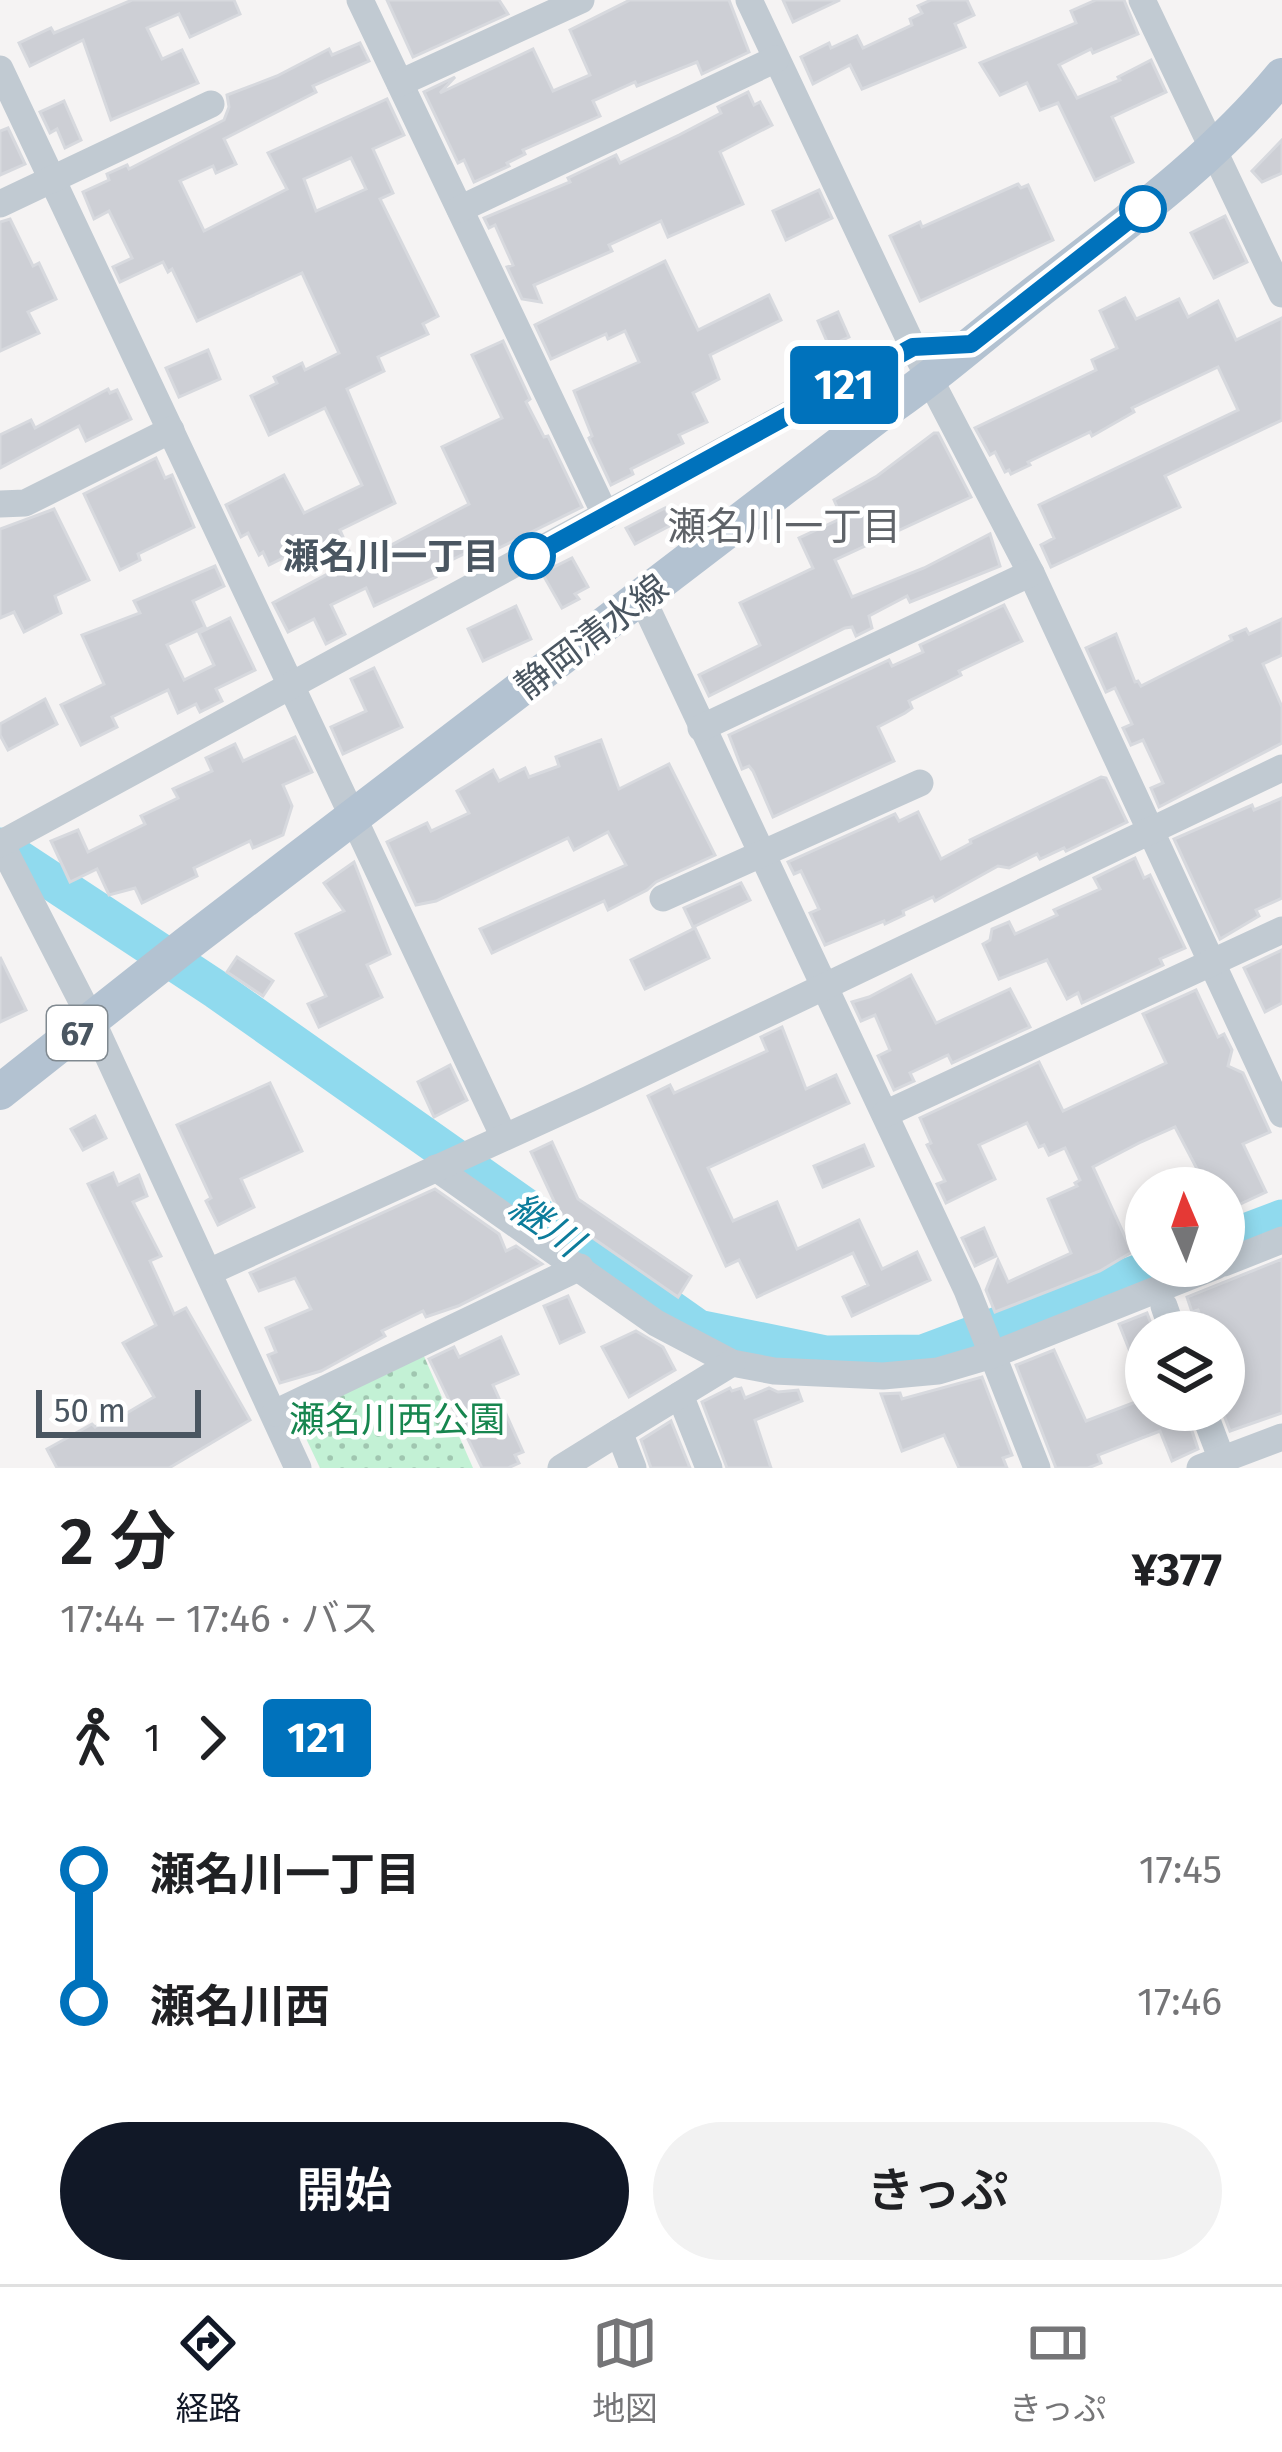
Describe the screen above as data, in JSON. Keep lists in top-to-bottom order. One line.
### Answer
{"streets":{"main road":["静岡清水線","67"]},"districts":["瀬名川一丁目"],"water":["継川"],"parks":["瀬名川西公園"],"places":["瀬名川一丁目"],"lines":["bus line 121"],"scale_bar":"50 m","north":"top","page":{"on_map":"121","scale":"50 m","heading":["2 分","17:44 – 17:46 · バス","¥377"],"legs":["1","121"],"list":[{"name":"瀬名川一丁目","value":"17:45"},{"name":"瀬名川西","value":"17:46"}],"buttons":["開始","きっぷ"],"tabs":["経路","地図","きっぷ"]}}
